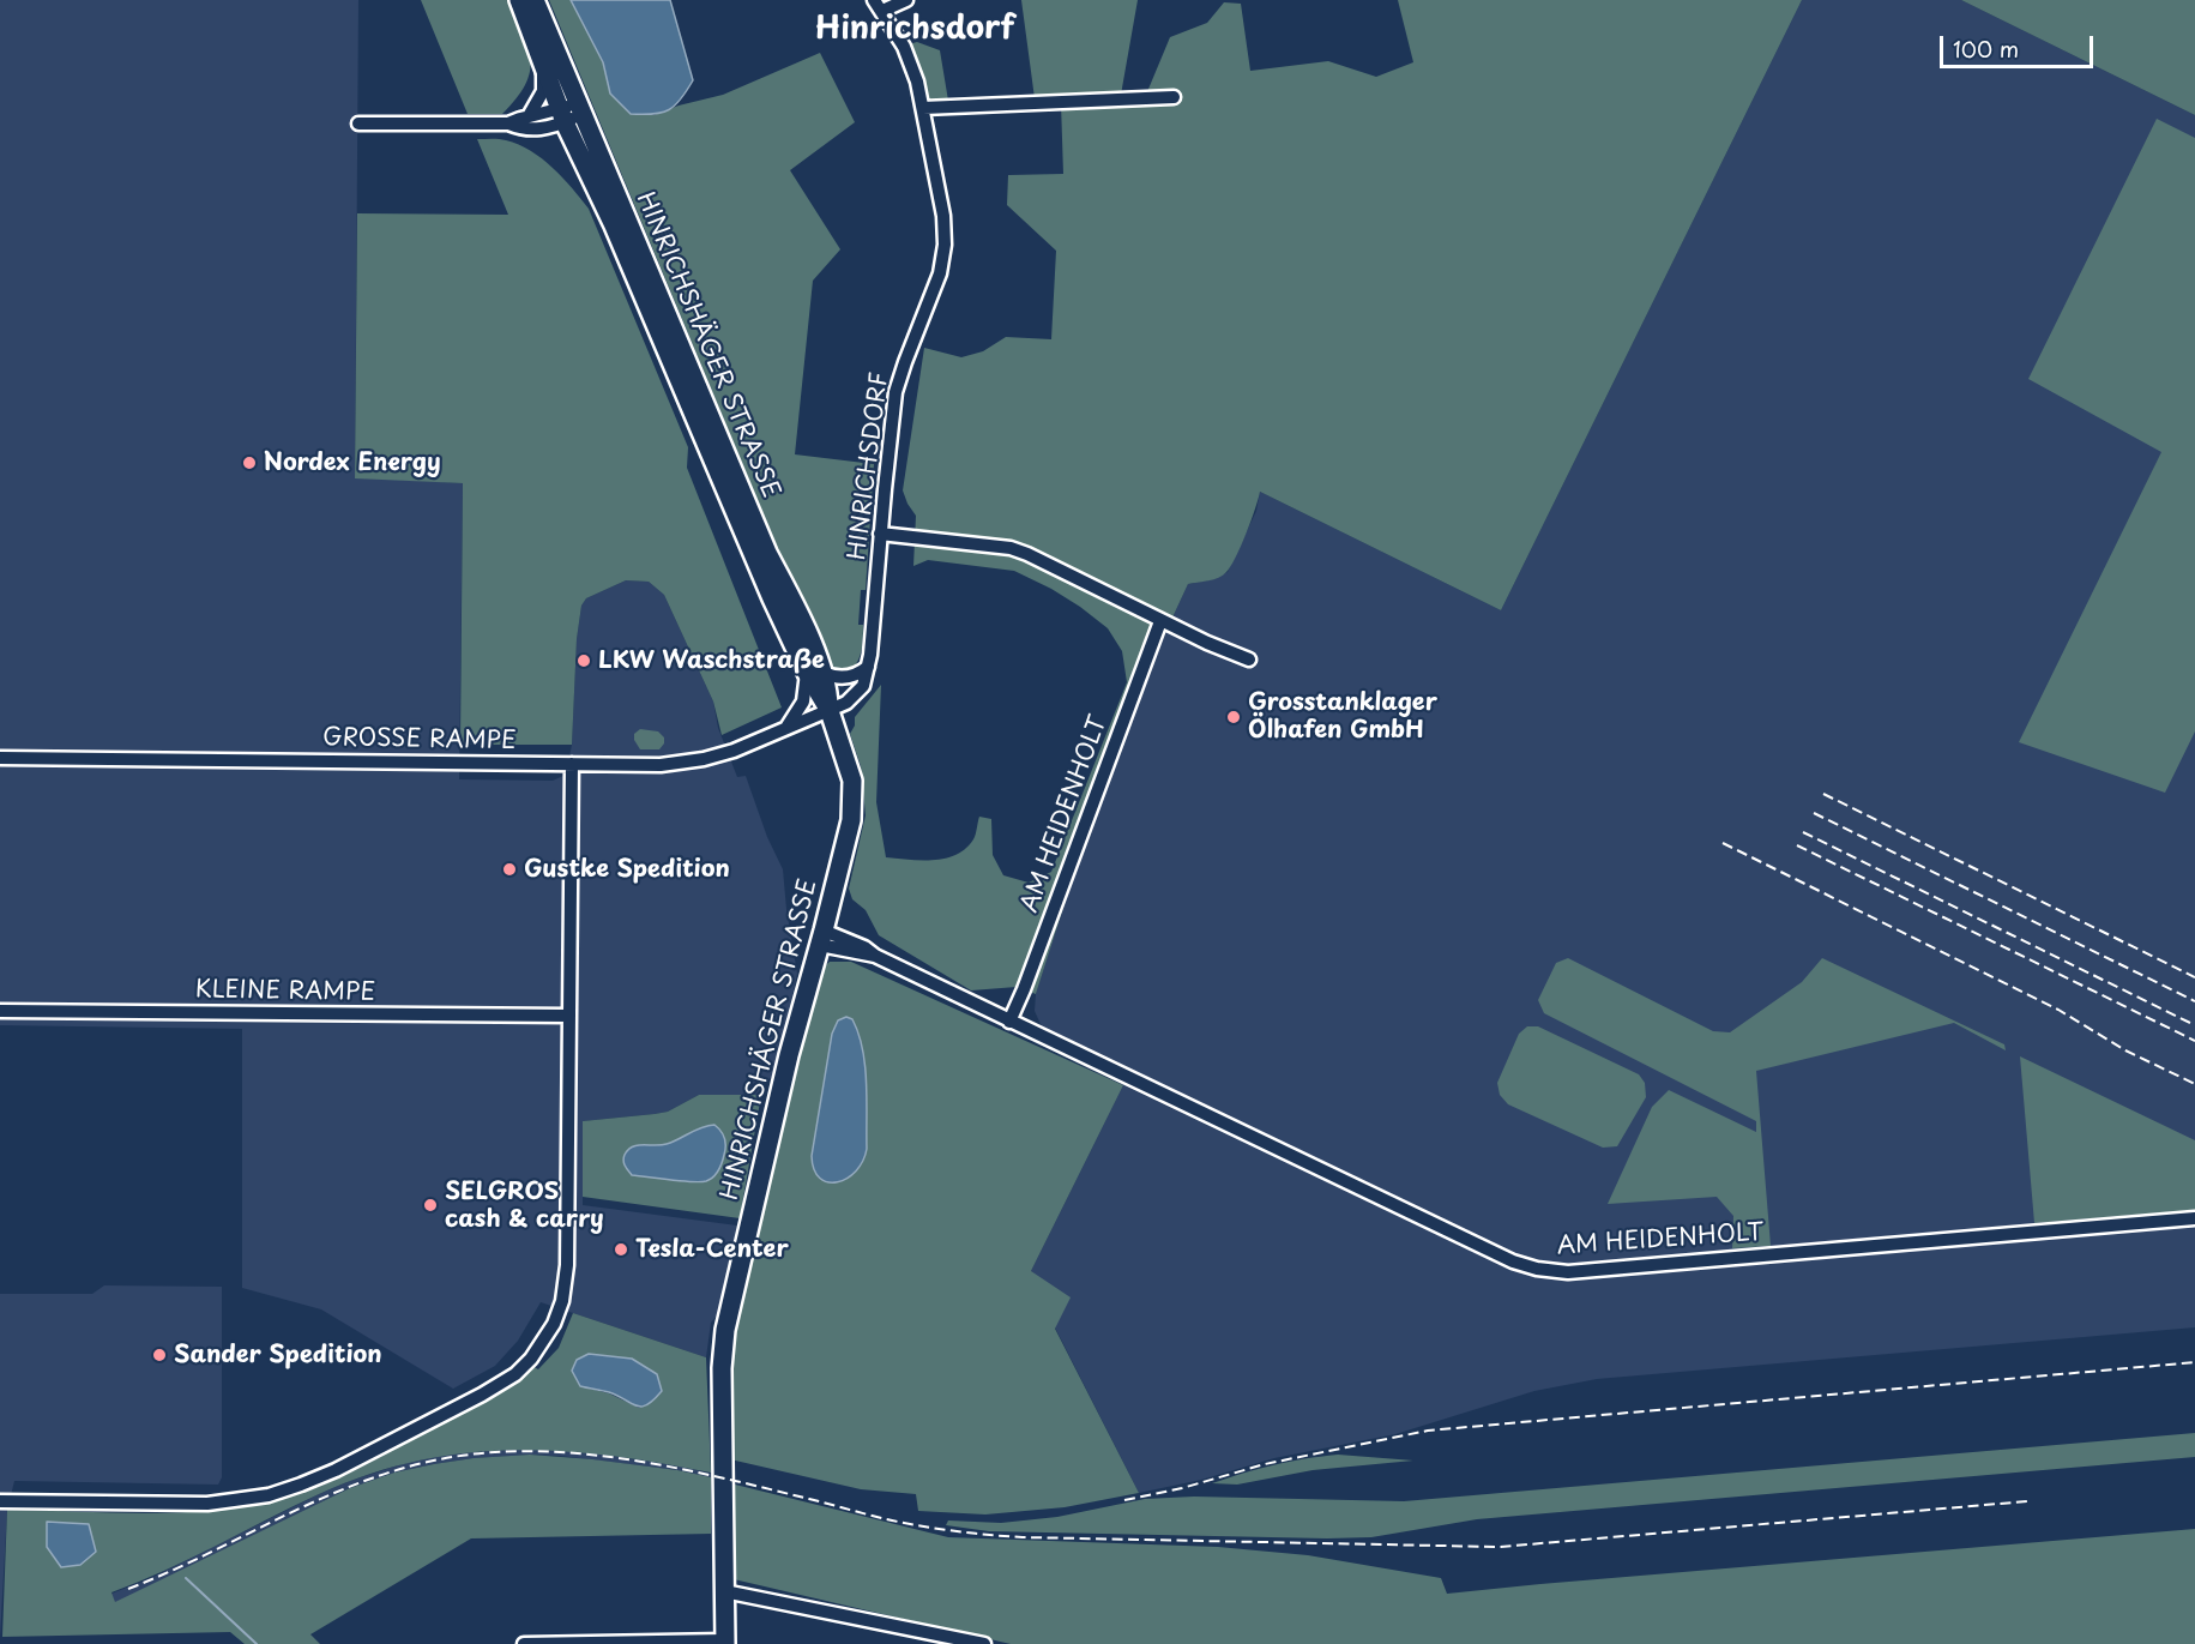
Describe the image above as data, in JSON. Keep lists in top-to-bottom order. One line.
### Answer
{"streets":{"main road":["HINRICHSHÄGER STRASSE"],"street":["HINRICHSDORF","GROSSE RAMPE","AM HEIDENHOLT","KLEINE RAMPE"]},"crossings":[["HINRICHSHÄGER STRASSE","HINRICHSDORF"],["HINRICHSHÄGER STRASSE","GROSSE RAMPE"],["HINRICHSHÄGER STRASSE","AM HEIDENHOLT"],["HINRICHSDORF","GROSSE RAMPE"]],"districts":["Hinrichsdorf"],"places":["Nordex Energy","LKW Waschstraße","Grosstanklager Ölhafen GmbH","Gustke Spedition","SELGROS cash & carry","Tesla-Center","Sander Spedition"],"scale_bar":"100 m"}
